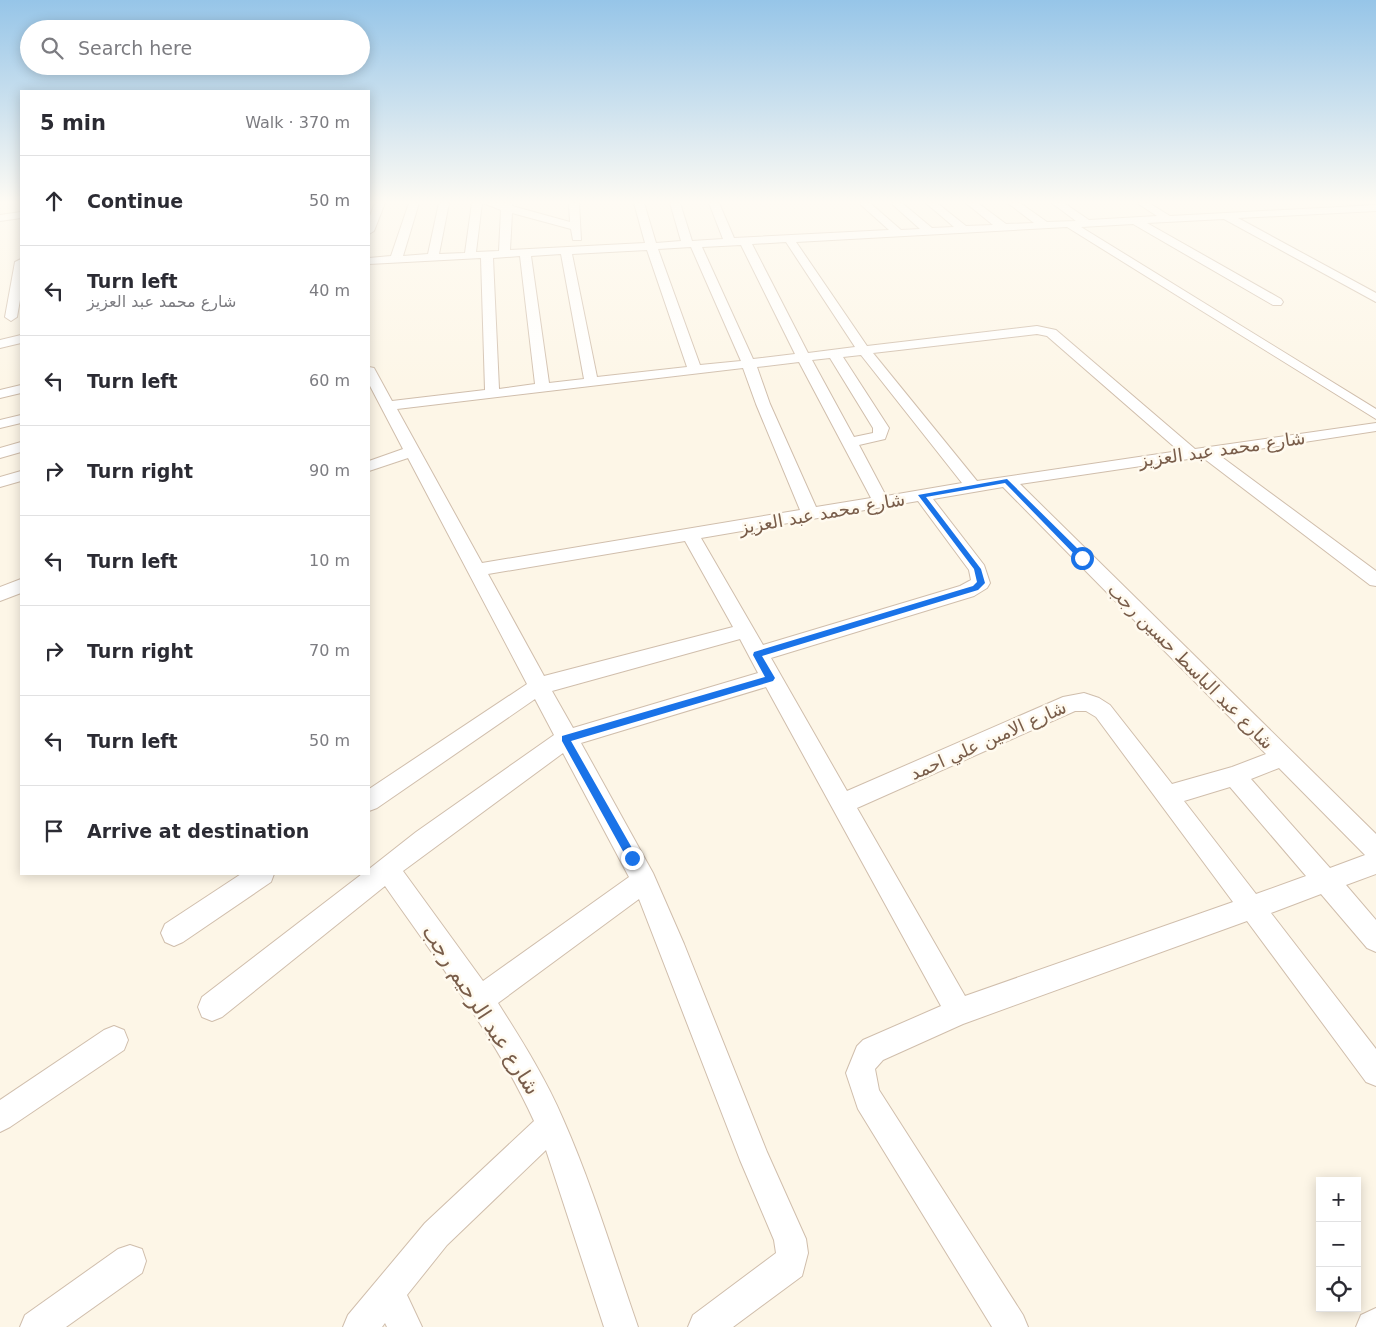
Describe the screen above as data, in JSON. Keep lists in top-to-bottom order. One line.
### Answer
{"streets":{"street":["شارع محمد عبد العزيز","شارع عبد الباسط حسين رجب","شارع الامين علي احمد","شارع عبد الرحيم رجب"]},"crossings":[["شارع محمد عبد العزيز","شارع عبد الباسط حسين رجب"]],"page":{"search":"Search here","heading":["5 min","Walk · 370 m"],"list":[["Continue","50 m"],["Turn left","شارع محمد عبد العزيز","40 m"],["Turn left","60 m"],["Turn right","90 m"],["Turn left","10 m"],["Turn right","70 m"],["Turn left","50 m"],"Arrive at destination"],"map_buttons":["+","−"]}}
